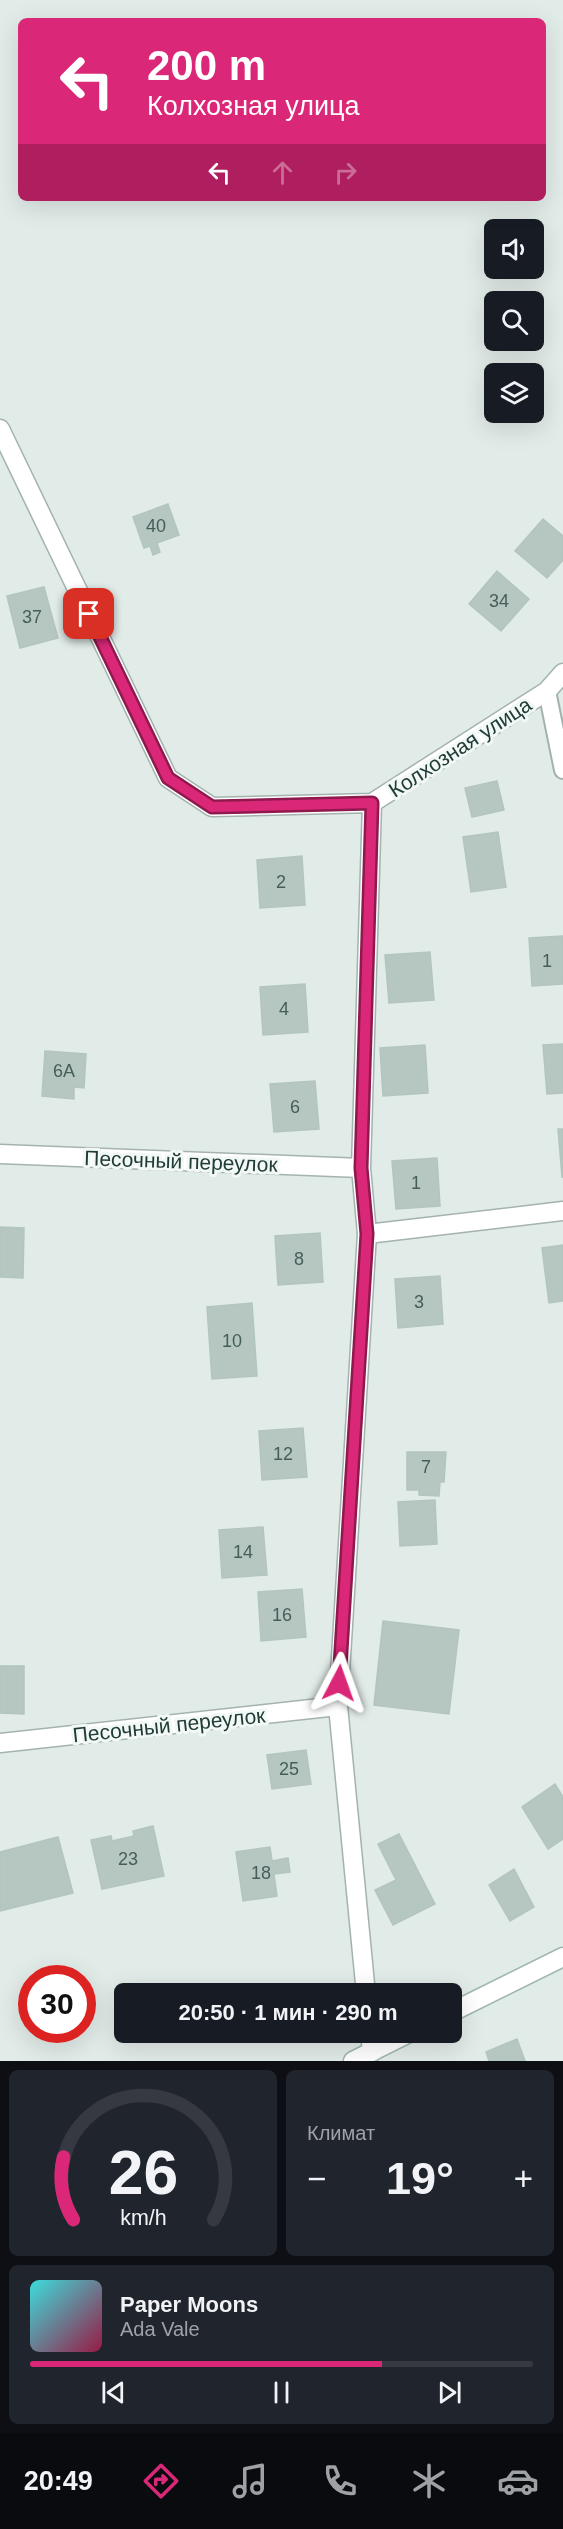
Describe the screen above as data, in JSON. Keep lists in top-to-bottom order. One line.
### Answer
{"streets":{"street":["Колхозная улица","Песочный переулок"]},"house_numbers":["40","34","37","2","1","4","6А","6","1","8","3","10","12","7","14","16","25","23","18"],"page":{"turn":["200 m","Колхозная улица"],"limit":"30","trip":"20:50 · 1 мин · 290 m","tile":"Климат","heat":["−","19°","+"],"song":["Paper Moons","Ada Vale"],"tabs":"20:49","gauge":["26","km/h"]}}
